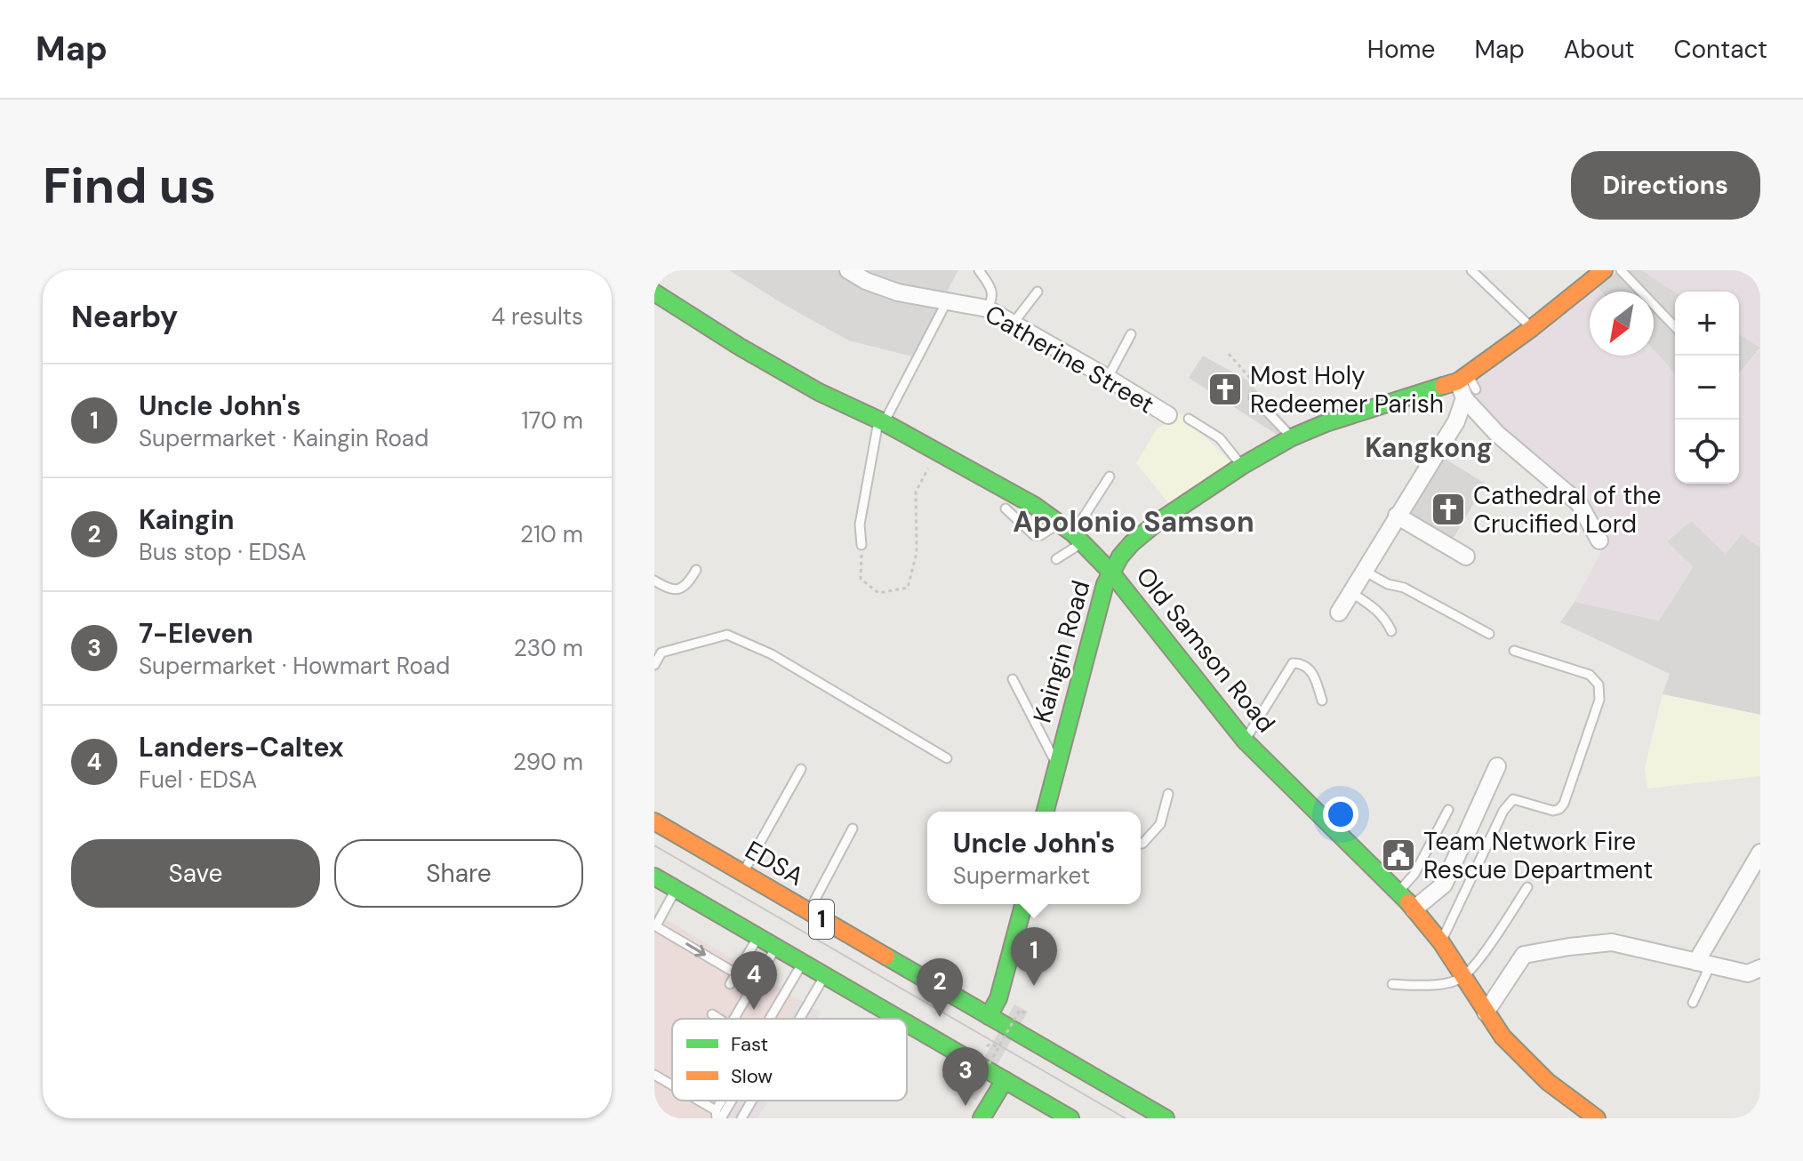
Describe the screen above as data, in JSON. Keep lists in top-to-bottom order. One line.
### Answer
{"streets":{"main road":["Old Samson Road","Kaingin Road","EDSA","1"],"street":["Catherine Street"]},"crossings":[["Old Samson Road","Kaingin Road"]],"districts":["Kangkong","Apolonio Samson"],"places":{"church":["Most Holy Redeemer Parish","Cathedral of the Crucified Lord"],"public building":["Team Network Fire Rescue Department"]},"legend":["Fast","Slow"],"north":"bottom left","page":{"header":"Map","nav":["Home","Map","About","Contact"],"buttons":["Directions",["Save","Share"]],"title":"Find us","heading":["Nearby","4 results"],"map_buttons":["+","−"],"list":[{"mark":"1","name":"Uncle John's","note":"Supermarket · Kaingin Road","value":"170 m"},{"mark":"2","name":"Kaingin","note":"Bus stop · EDSA","value":"210 m"},{"mark":"3","name":"7-Eleven","note":"Supermarket · Howmart Road","value":"230 m"},{"mark":"4","name":"Landers-Caltex","note":"Fuel · EDSA","value":"290 m"}],"popup":["Uncle John's","Supermarket"],"pins":["1","4","2","3"]}}
